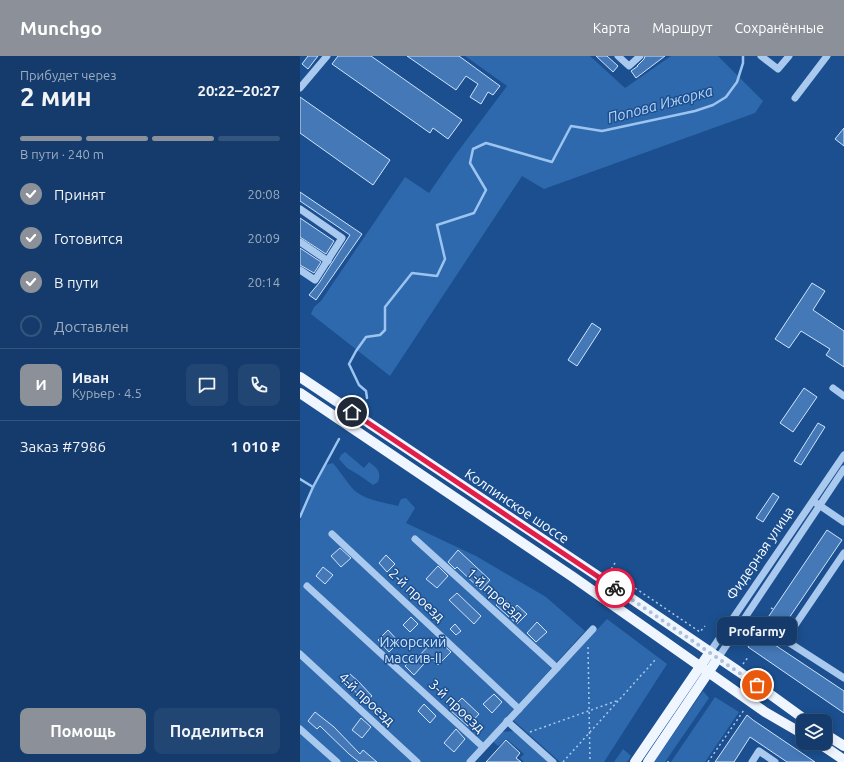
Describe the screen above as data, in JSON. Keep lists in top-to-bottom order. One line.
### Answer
{"streets":{"main road":["Колпинское шоссе","Фидерная улица"],"street":["1-й проезд","2-й проезд","4-й проезд","3-й проезд"]},"crossings":[["Колпинское шоссе","Фидерная улица"]],"water":["Попова Ижорка"],"parks":["Ижорский массив-II"],"places":["Profarmy"],"page":{"header":"Munchgo","nav":["Карта","Маршрут","Сохранённые"],"heading":["2 мин","Прибудет через","20:22–20:27"],"panel":["Иван","Курьер · 4.5","Заказ #7986","1 010 ₽"],"bar":"В пути · 240 m","list":[["Принят","20:08"],["Готовится","20:09"],["В пути","20:14"],"Доставлен"],"round":"И","bubble":"Profarmy","buttons":["Помощь","Поделиться"]}}
